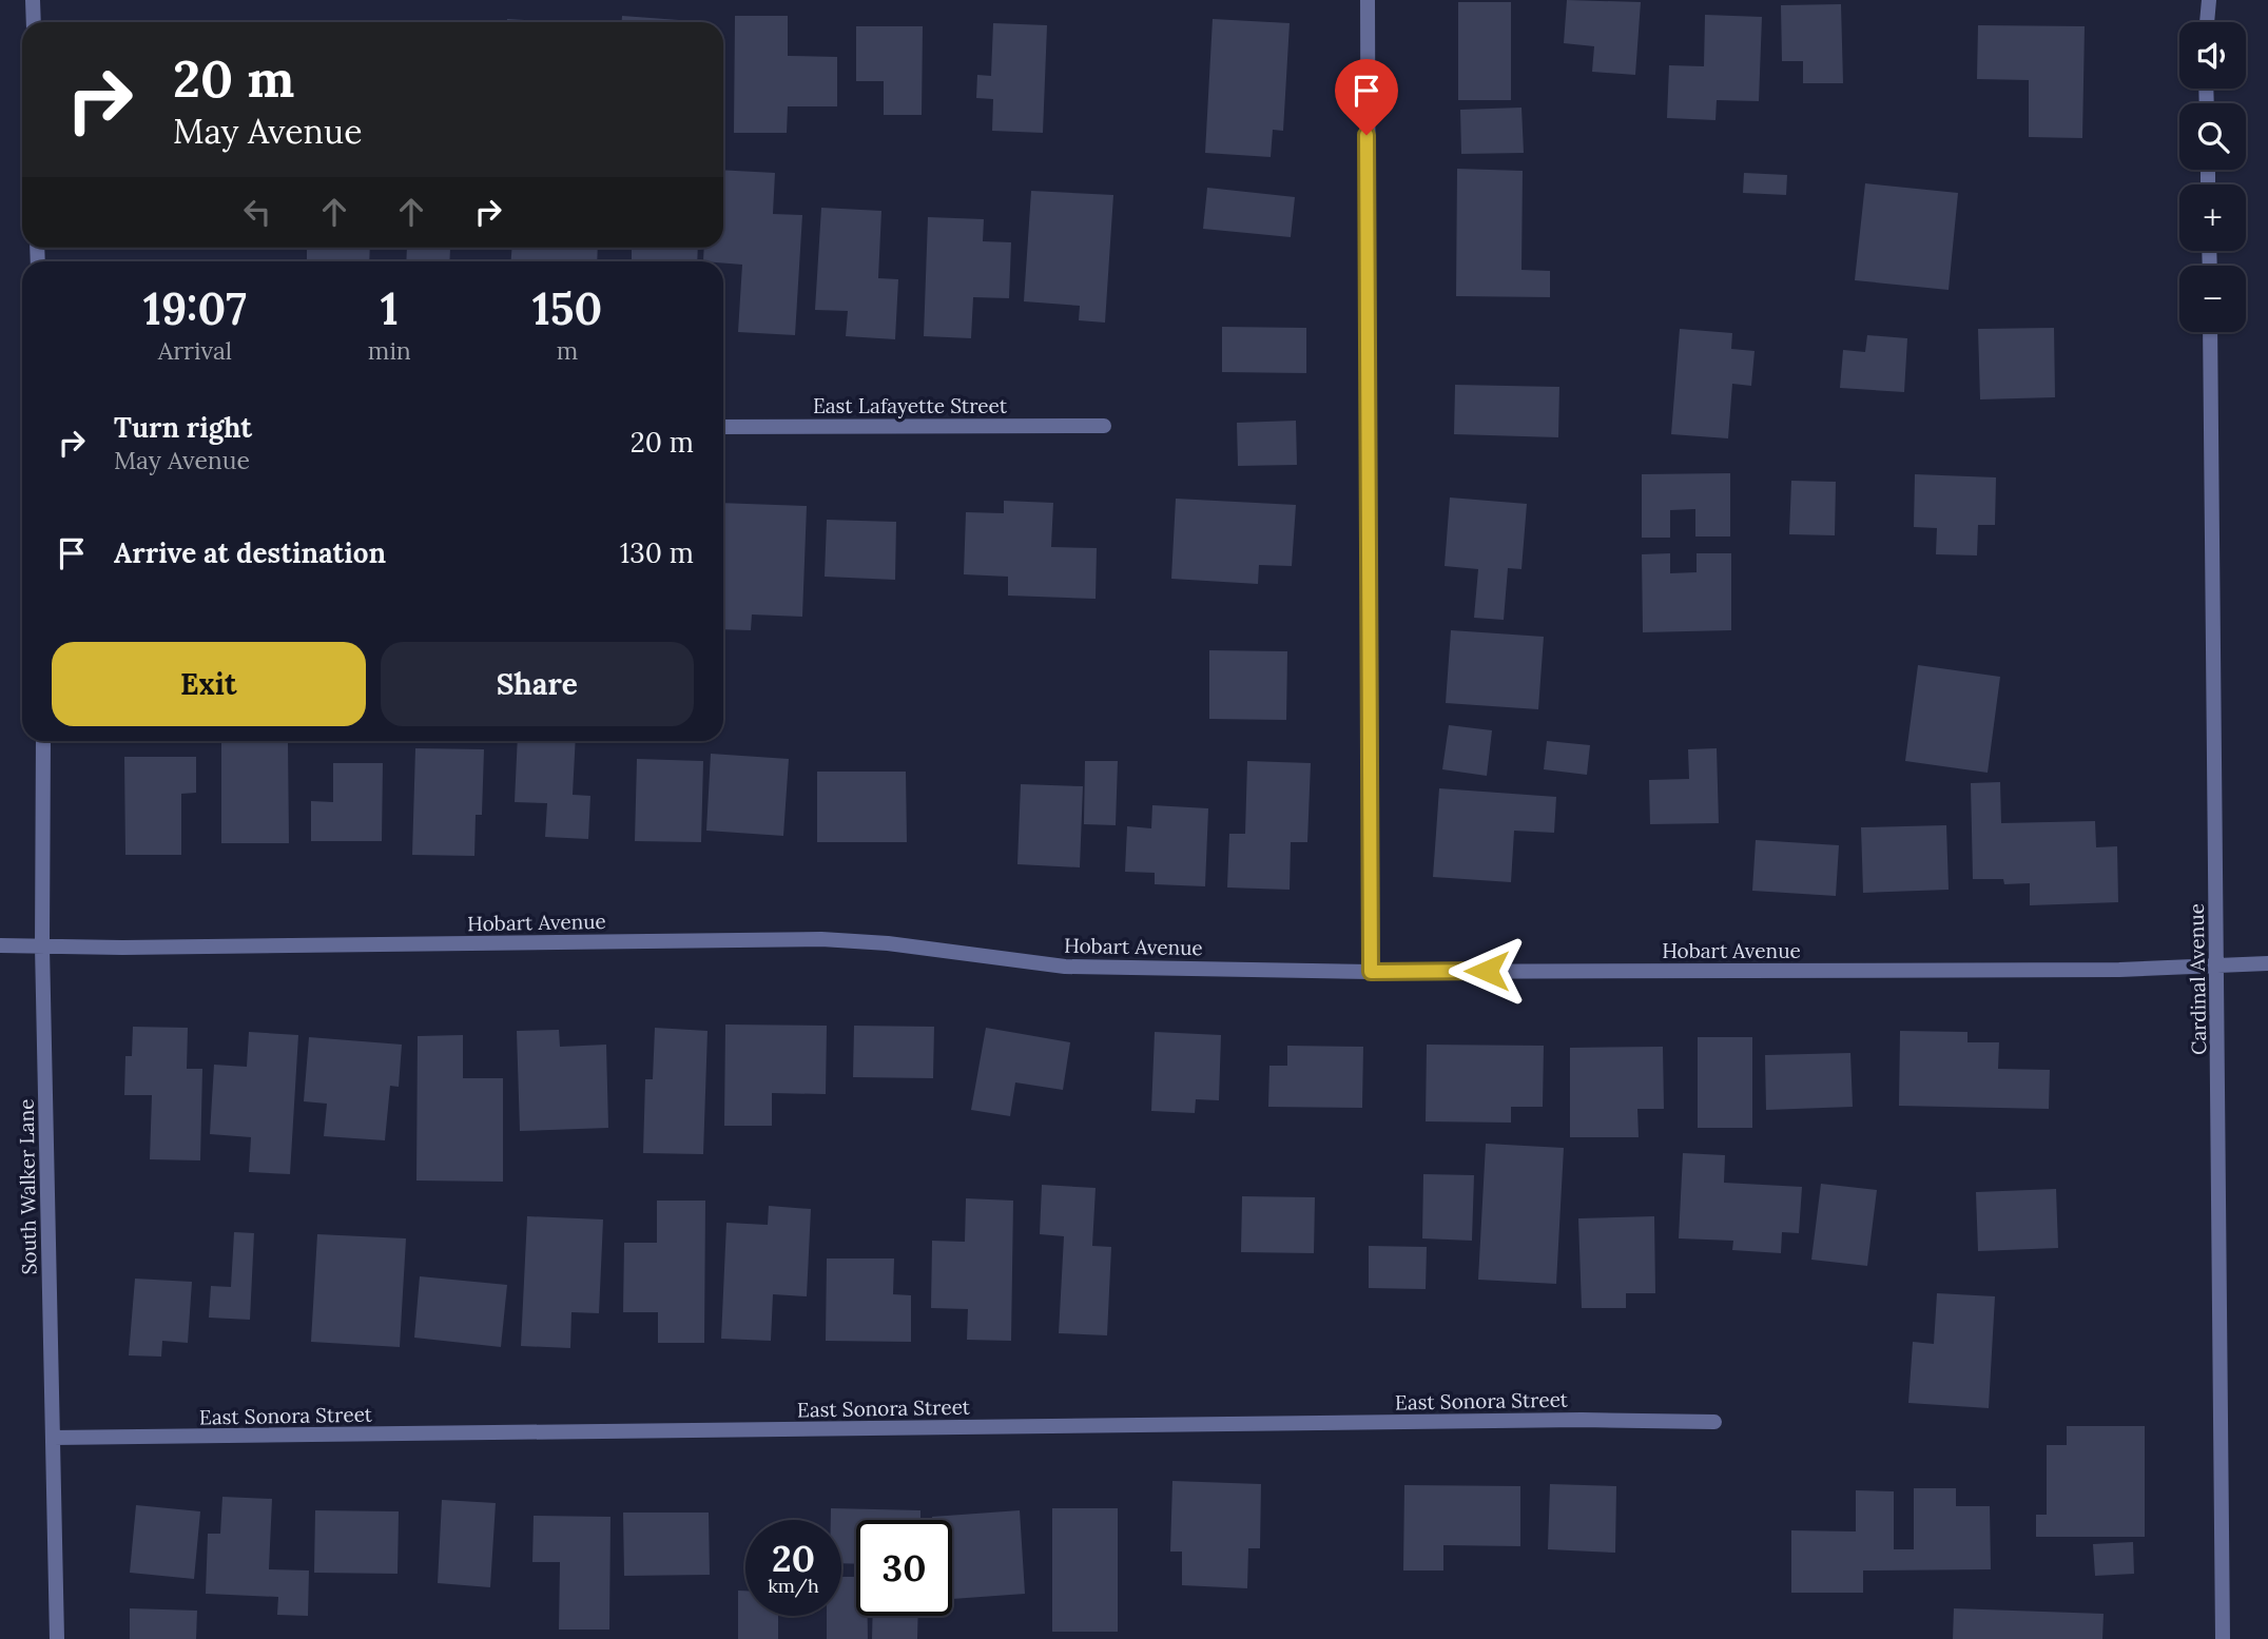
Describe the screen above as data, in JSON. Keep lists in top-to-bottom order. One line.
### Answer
{"streets":{"street":["East Lafayette Street","Hobart Avenue","Cardinal Avenue","South Walker Lane","East Sonora Street"]},"crossings":[["Hobart Avenue","Cardinal Avenue"],["Hobart Avenue","South Walker Lane"],["South Walker Lane","East Sonora Street"]],"page":{"map_buttons":["+","−"],"turn":["20 m","May Avenue"],"eta":["19:07","Arrival","1","min","150","m"],"list":[{"name":"Turn right","note":"May Avenue","value":"20 m"},{"name":"Arrive at destination","value":"130 m"}],"buttons":["Exit","Share"],"speed":"20 km/h","limit":"30"}}
